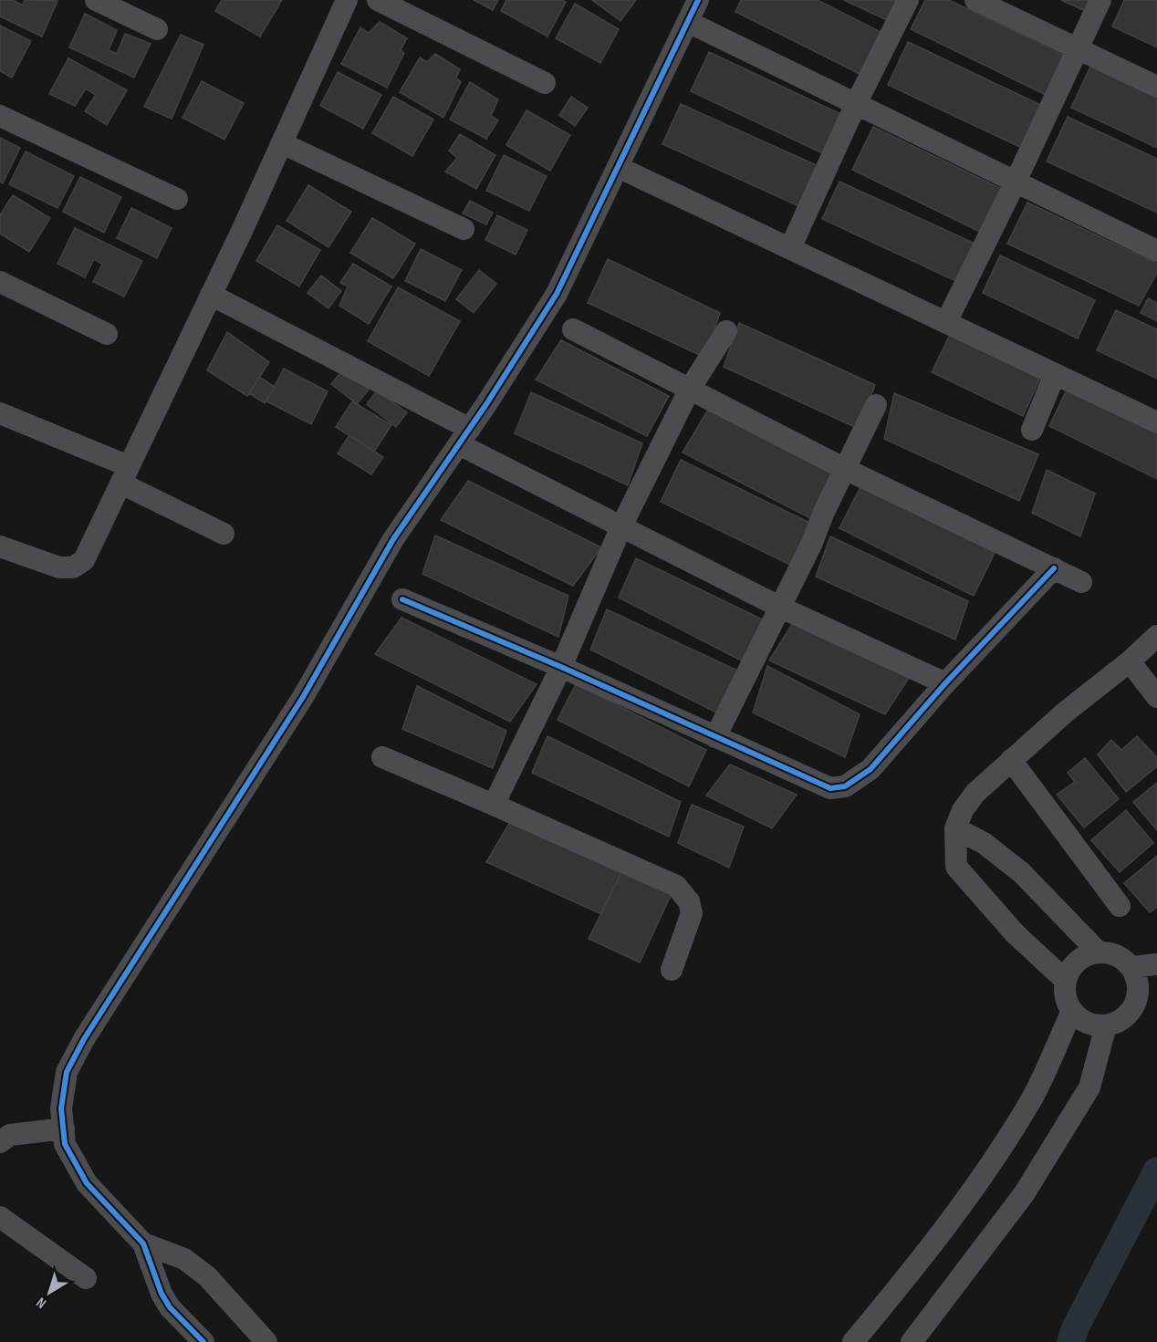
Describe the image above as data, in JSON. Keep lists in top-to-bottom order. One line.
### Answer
{"north":"bottom left"}
